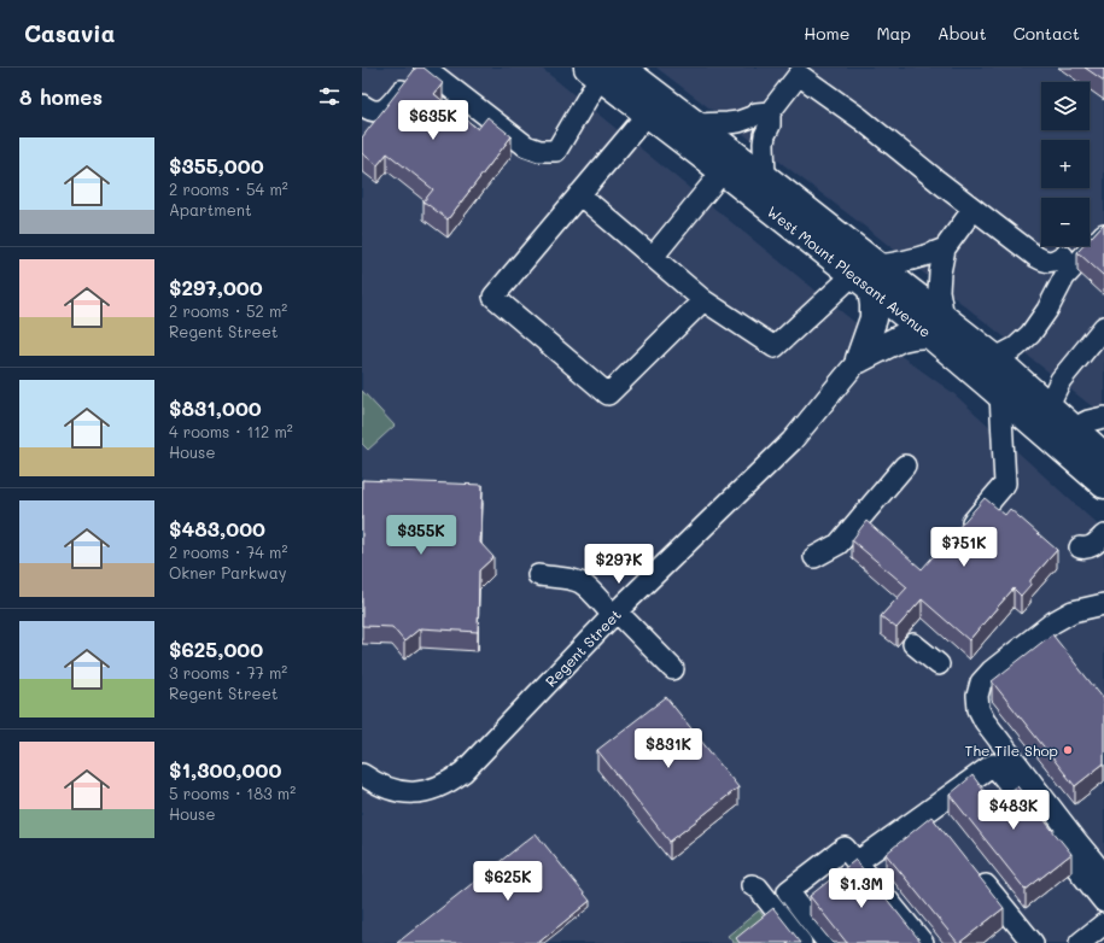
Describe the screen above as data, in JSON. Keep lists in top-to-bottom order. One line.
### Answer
{"streets":{"main road":["West Mount Pleasant Avenue"],"street":["Regent Street"]},"places":["The Tile Shop"],"page":{"header":"Casavia","nav":["Home","Map","About","Contact"],"heading":"8 homes","map_buttons":["+","−"],"price":["$635K","$355K","$751K","$297K","$831K","$483K","$625K","$1.3M"],"list":[{"name":"$355,000","note":"2 rooms · 54 m² · Apartment"},{"name":"$297,000","note":"2 rooms · 52 m² · Regent Street"},{"name":"$831,000","note":"4 rooms · 112 m² · House"},{"name":"$483,000","note":"2 rooms · 74 m² · Okner Parkway"},{"name":"$625,000","note":"3 rooms · 77 m² · Regent Street"},{"name":"$1,300,000","note":"5 rooms · 183 m² · House"}]}}
